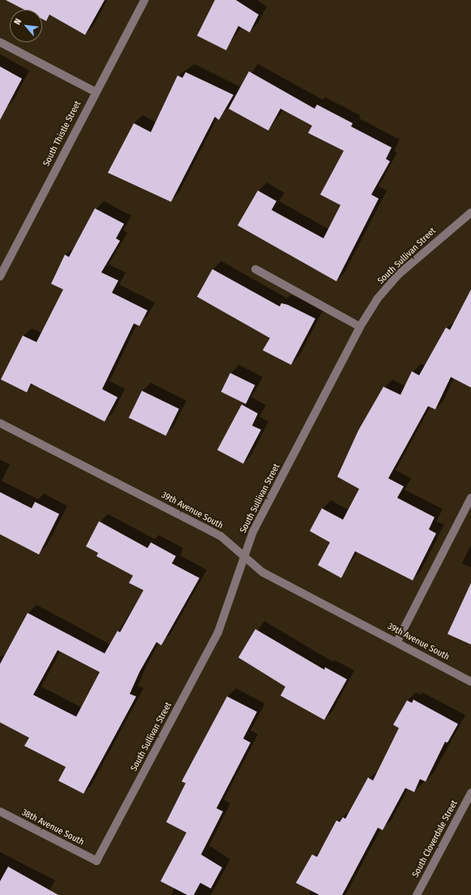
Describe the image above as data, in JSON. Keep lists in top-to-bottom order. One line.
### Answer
{"streets":{"street":["South Thistle Street","South Sullivan Street","39th Avenue South","38th Avenue South","South Cloverdale Street"]},"crossings":[["South Sullivan Street","39th Avenue South"],["South Sullivan Street","38th Avenue South"]],"north":"top left"}
